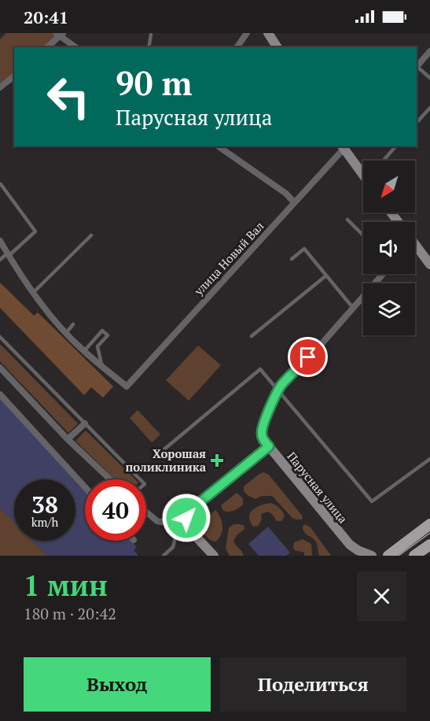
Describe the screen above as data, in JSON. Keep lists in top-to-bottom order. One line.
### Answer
{"streets":{"street":["улица Новый Вал","Парусная улица"]},"places":{"health":["Хорошая поликлиника"]},"north":"bottom left","page":{"status":"20:41","turn":["90 m","Парусная улица"],"speed":"38 km/h","limit":"40","heading":["1 мин","180 m · 20:42"],"buttons":["Выход","Поделиться"]}}
